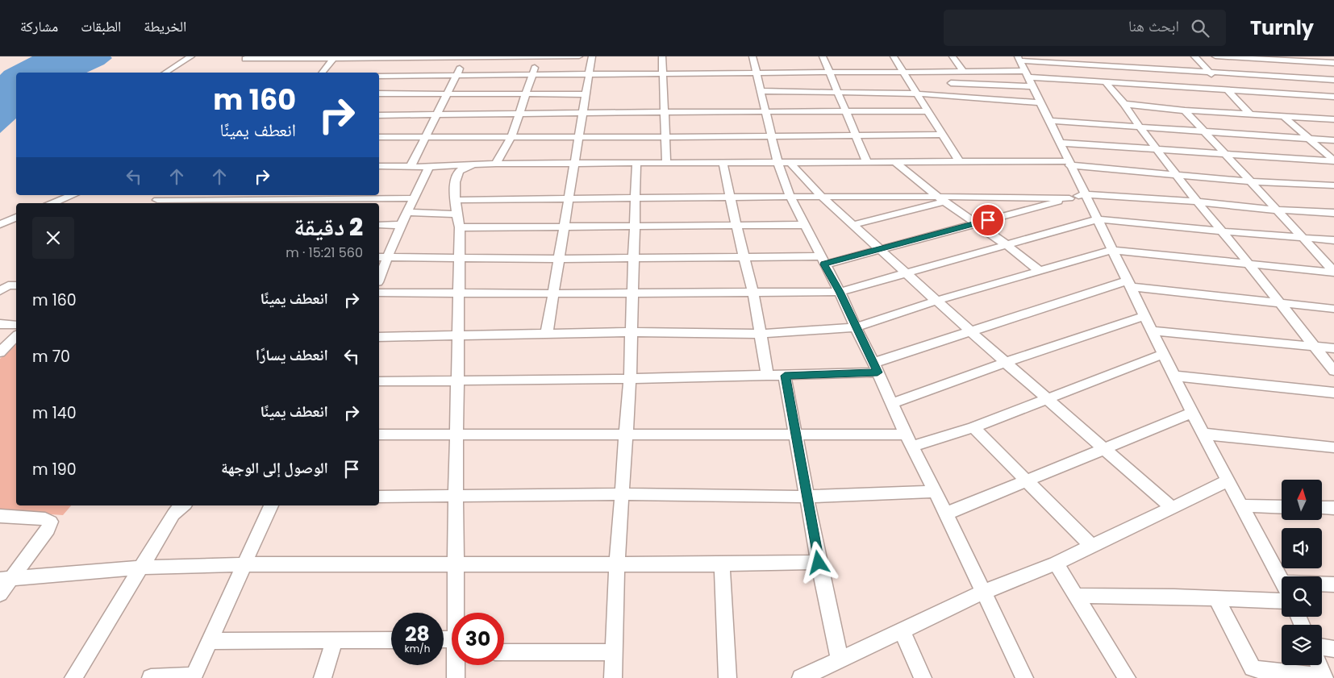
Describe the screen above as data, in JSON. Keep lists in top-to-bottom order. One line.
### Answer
{"north":"top","page":{"header":"Turnly","search":"ابحث هنا","nav":["الخريطة","الطبقات","مشاركة"],"turn":["160 m","انعطف يمينًا"],"heading":["2 دقيقة","560 m · 15:21"],"list":[{"name":"انعطف يمينًا","value":"160 m"},{"name":"انعطف يسارًا","value":"70 m"},{"name":"انعطف يمينًا","value":"140 m"},{"name":"الوصول إلى الوجهة","value":"190 m"}],"speed":"28 km/h","limit":"30"}}
